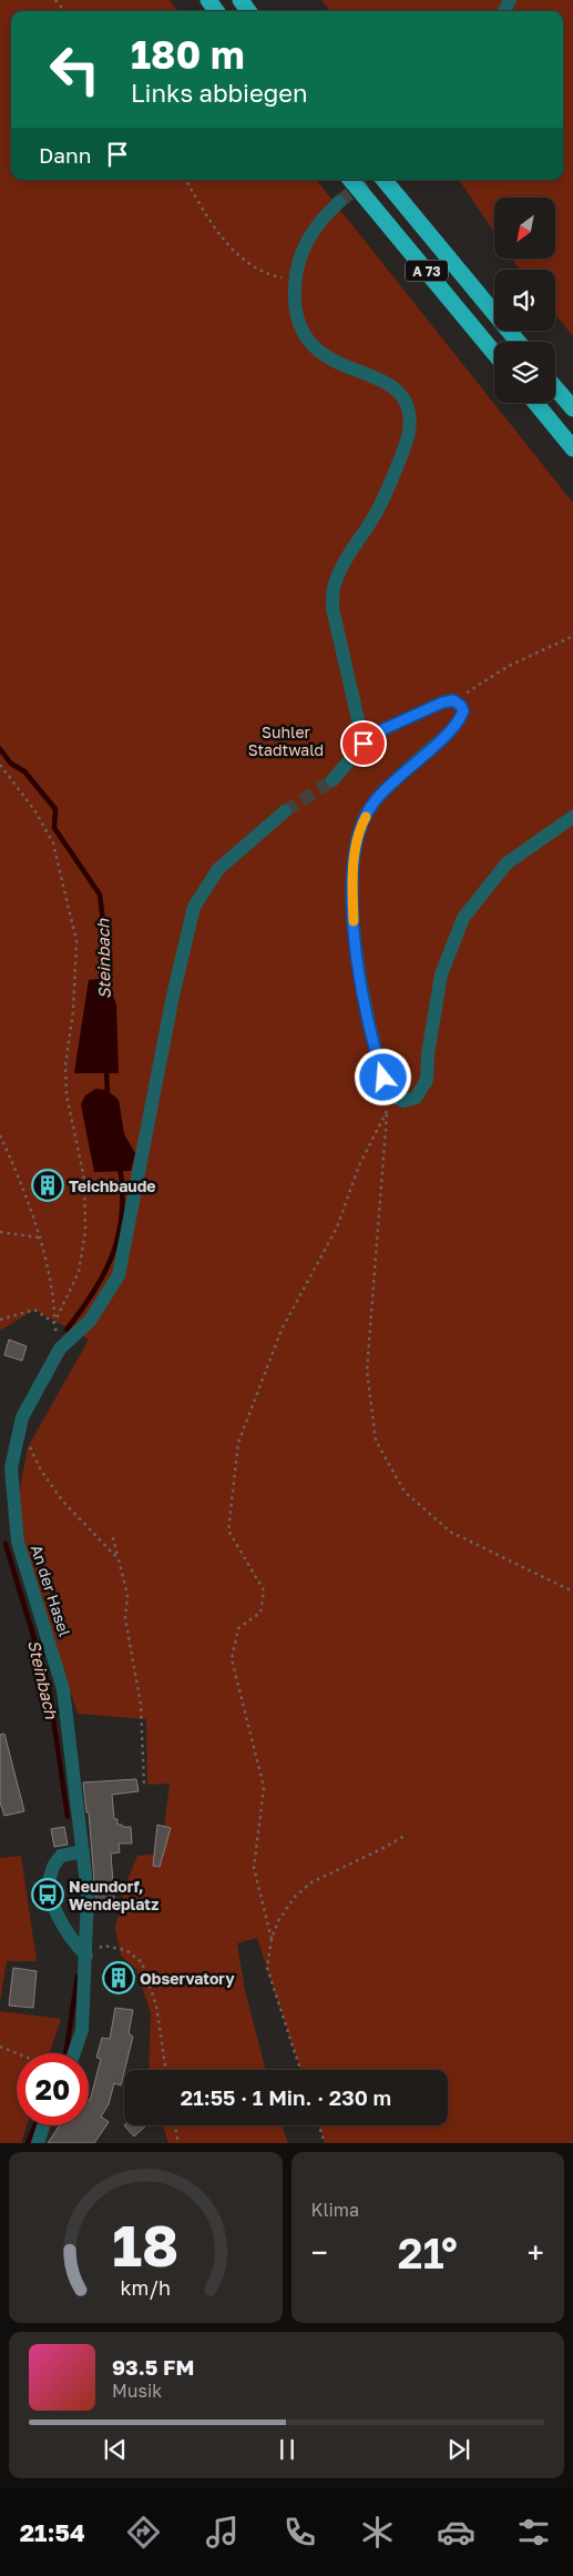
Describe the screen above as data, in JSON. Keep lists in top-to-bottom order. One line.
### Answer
{"streets":{"highway":["A 73"],"street":["An der Hasel"]},"water":["Steinbach"],"parks":["Suhler Stadtwald"],"places":{"building":["Teichbaude","Observatory"],"bus stop":["Neundorf, Wendeplatz"]},"north":"bottom left","page":{"turn":["180 m","Links abbiegen"],"then":"Dann","limit":"20","trip":"21:55 · 1 Min. · 230 m","tile":"Klima","heat":["−","21°","+"],"song":["93.5 FM","Musik"],"tabs":"21:54","gauge":["18","km/h"]}}
